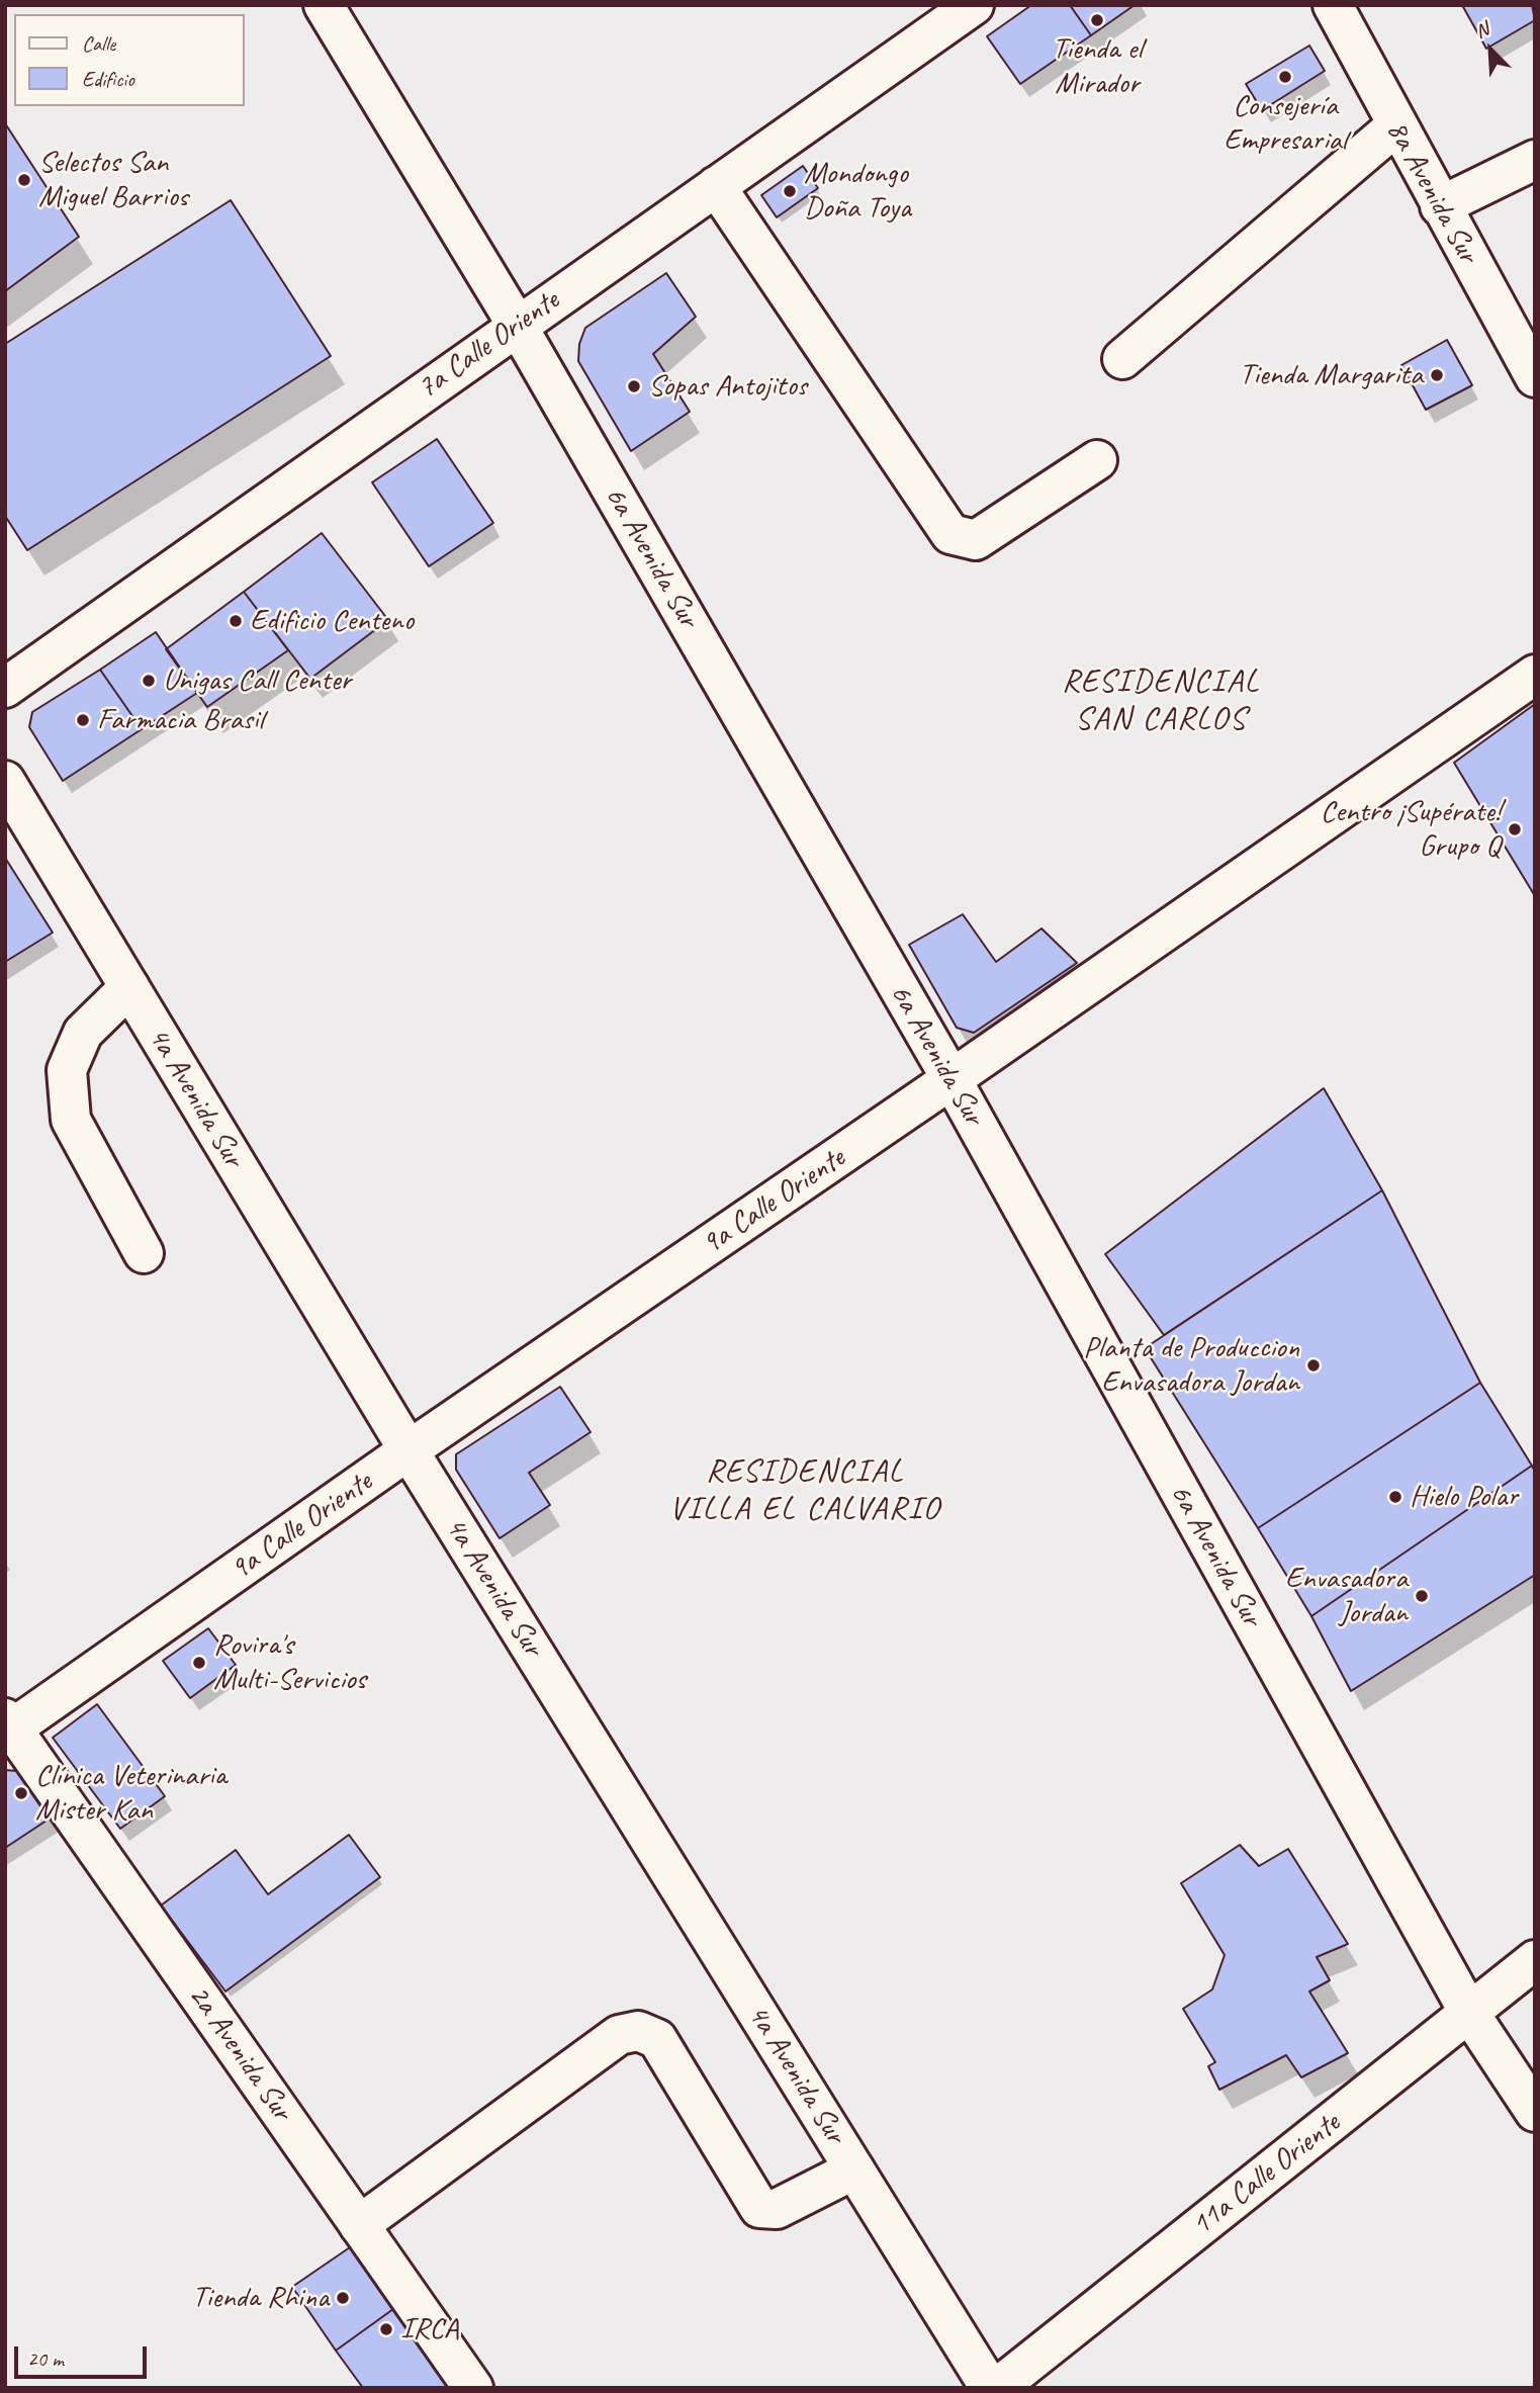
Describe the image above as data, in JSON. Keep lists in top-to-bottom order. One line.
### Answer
{"streets":{"street":["8a Avenida Sur","7a Calle Oriente","6a Avenida Sur","4a Avenida Sur","9a Calle Oriente","2a Avenida Sur","11a Calle Oriente"]},"crossings":[["7a Calle Oriente","6a Avenida Sur"],["6a Avenida Sur","9a Calle Oriente"],["6a Avenida Sur","11a Calle Oriente"],["4a Avenida Sur","9a Calle Oriente"],["9a Calle Oriente","2a Avenida Sur"]],"districts":["RESIDENCIAL SAN CARLOS","RESIDENCIAL VILLA EL CALVARIO"],"places":["Tienda el Mirador","Consejería Empresarial","Selectos San Miguel Barrios","Mondongo Doña Toya","Tienda Margarita","Sopas Antojitos","Edificio Centeno","Unigas Call Center","Farmacia Brasil","Centro ¡Supérate! Grupo Q","Planta de Produccion Envasadora Jordan","Hielo Polar","Envasadora Jordan","Rovira's Multi-Servicios","Clínica Veterinaria Mister Kan","Tienda Rhina","IRCA"],"legend":["Calle","Edificio"],"scale_bar":"20 m","north":"top left"}
